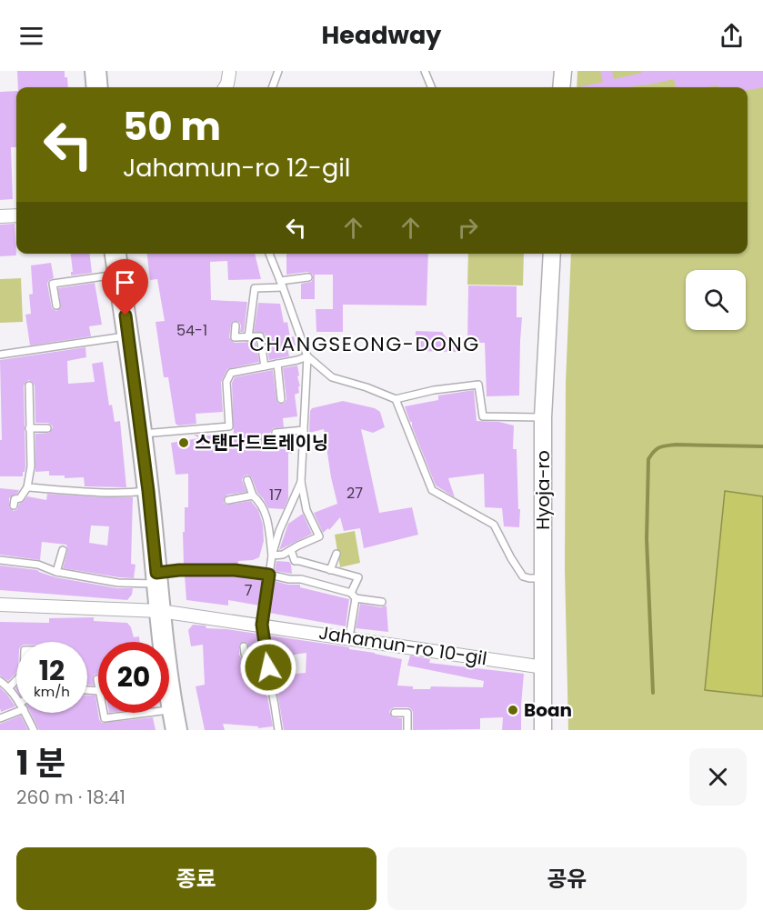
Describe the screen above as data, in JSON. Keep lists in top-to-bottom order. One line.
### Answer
{"streets":{"street":["Hyoja-ro","Jahamun-ro 10-gil"]},"crossings":[["Hyoja-ro","Jahamun-ro 10-gil"]],"districts":["CHANGSEONG-DONG"],"places":["스탠다드트레이닝","Boan"],"house_numbers":["54-1","27","17","7"],"page":{"header":"Headway","turn":["50 m","Jahamun-ro 12-gil"],"speed":"12 km/h","limit":"20","heading":["1 분","260 m · 18:41"],"buttons":["종료","공유"]}}
